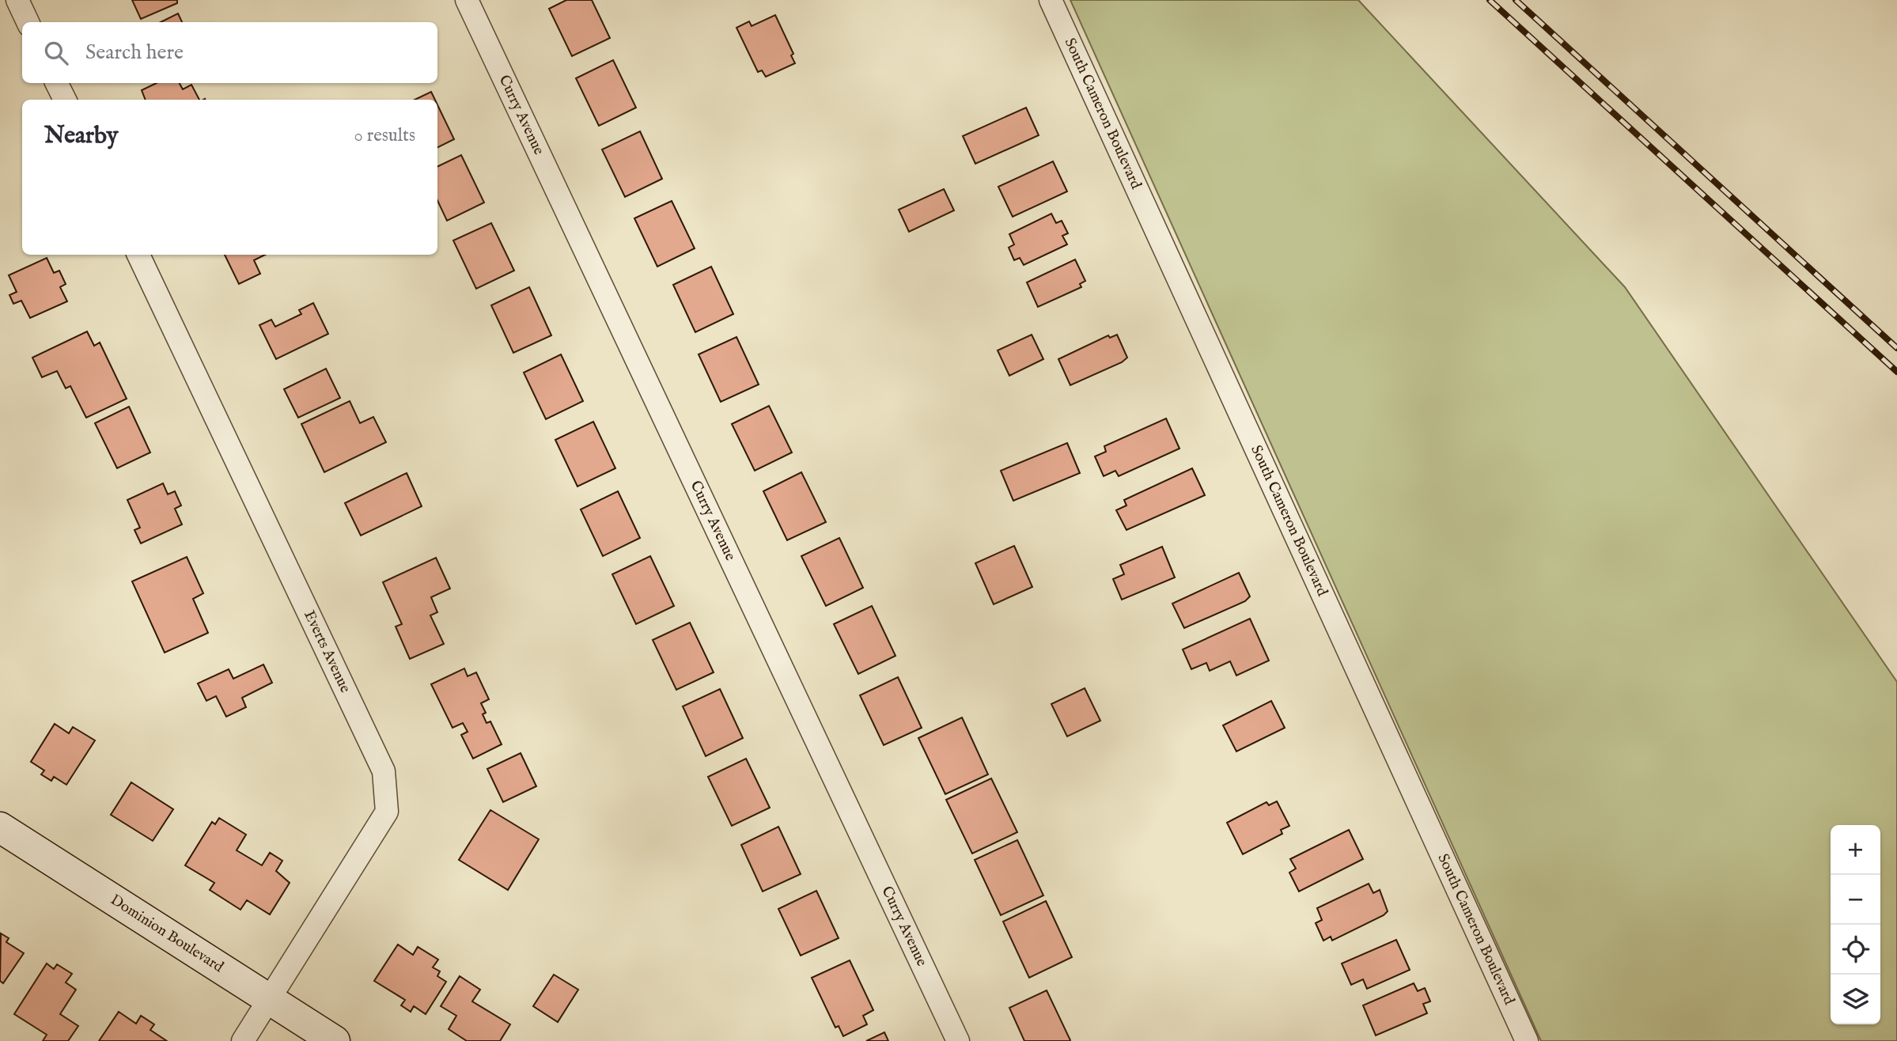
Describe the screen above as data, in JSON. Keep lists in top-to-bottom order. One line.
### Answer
{"streets":{"street":["South Cameron Boulevard","Curry Avenue","Everts Avenue","Dominion Boulevard"]},"crossings":[["Everts Avenue","Dominion Boulevard"]],"page":{"search":"Search here","heading":["Nearby","0 results"],"map_buttons":["+","−"]}}
